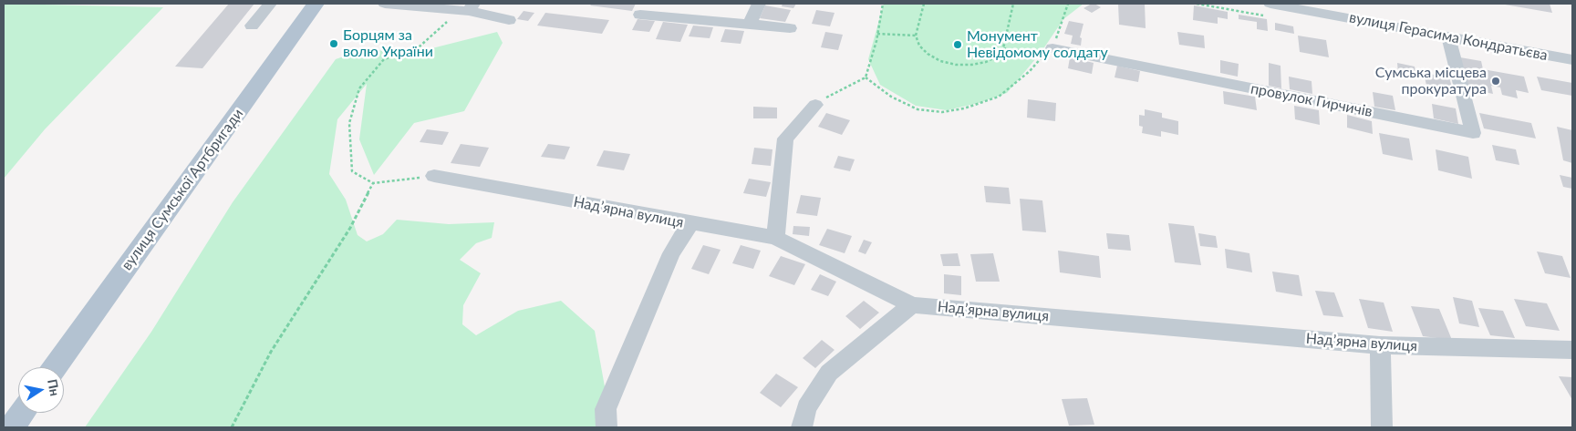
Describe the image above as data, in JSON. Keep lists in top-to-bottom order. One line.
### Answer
{"streets":{"main road":["вулиця Сумської Артбригади"],"street":["вулиця Герасима Кондратьєва","провулок Гирчичів","Надʼярна вулиця"]},"crossings":[["вулиця Герасима Кондратьєва","провулок Гирчичів"]],"places":["Борцям за волю України","Монумент Невідомому солдату","Сумська місцева прокуратура"],"north":"right"}
